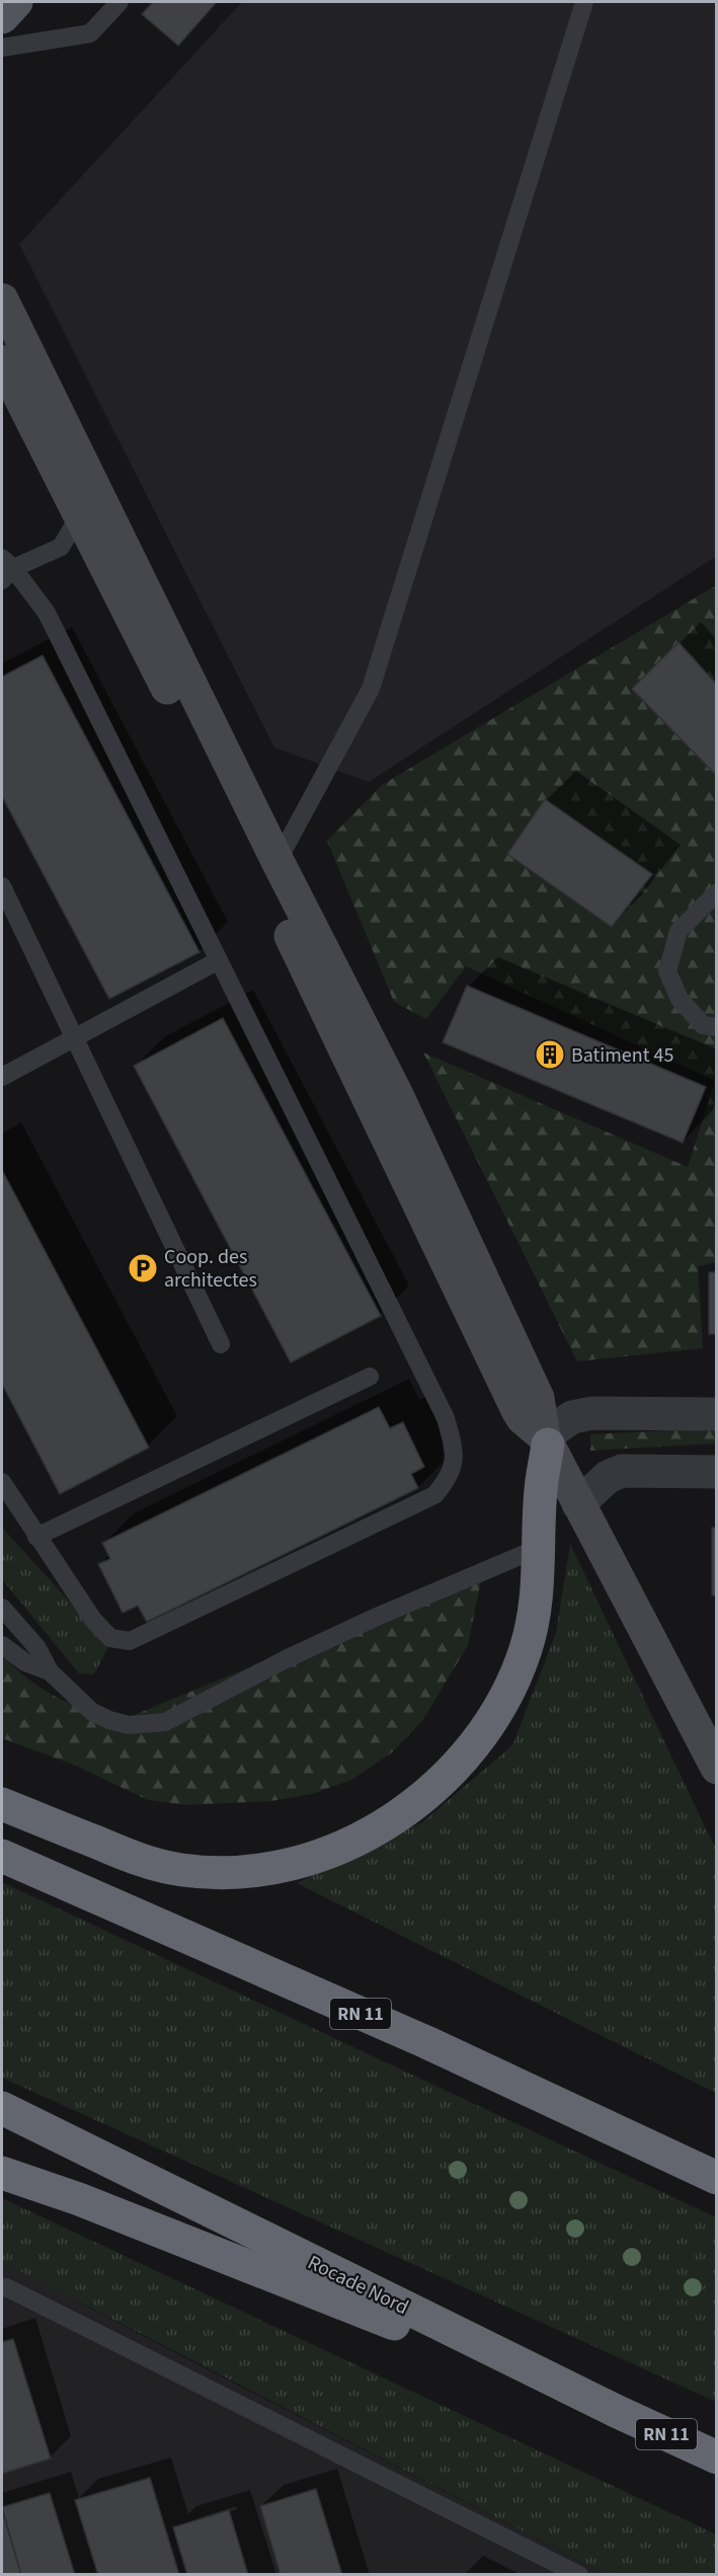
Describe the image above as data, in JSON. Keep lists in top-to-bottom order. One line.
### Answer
{"streets":{"highway":["RN 11","Rocade Nord"]},"places":{"building":["Batiment 45"],"parking":["Coop. des architectes"]}}
